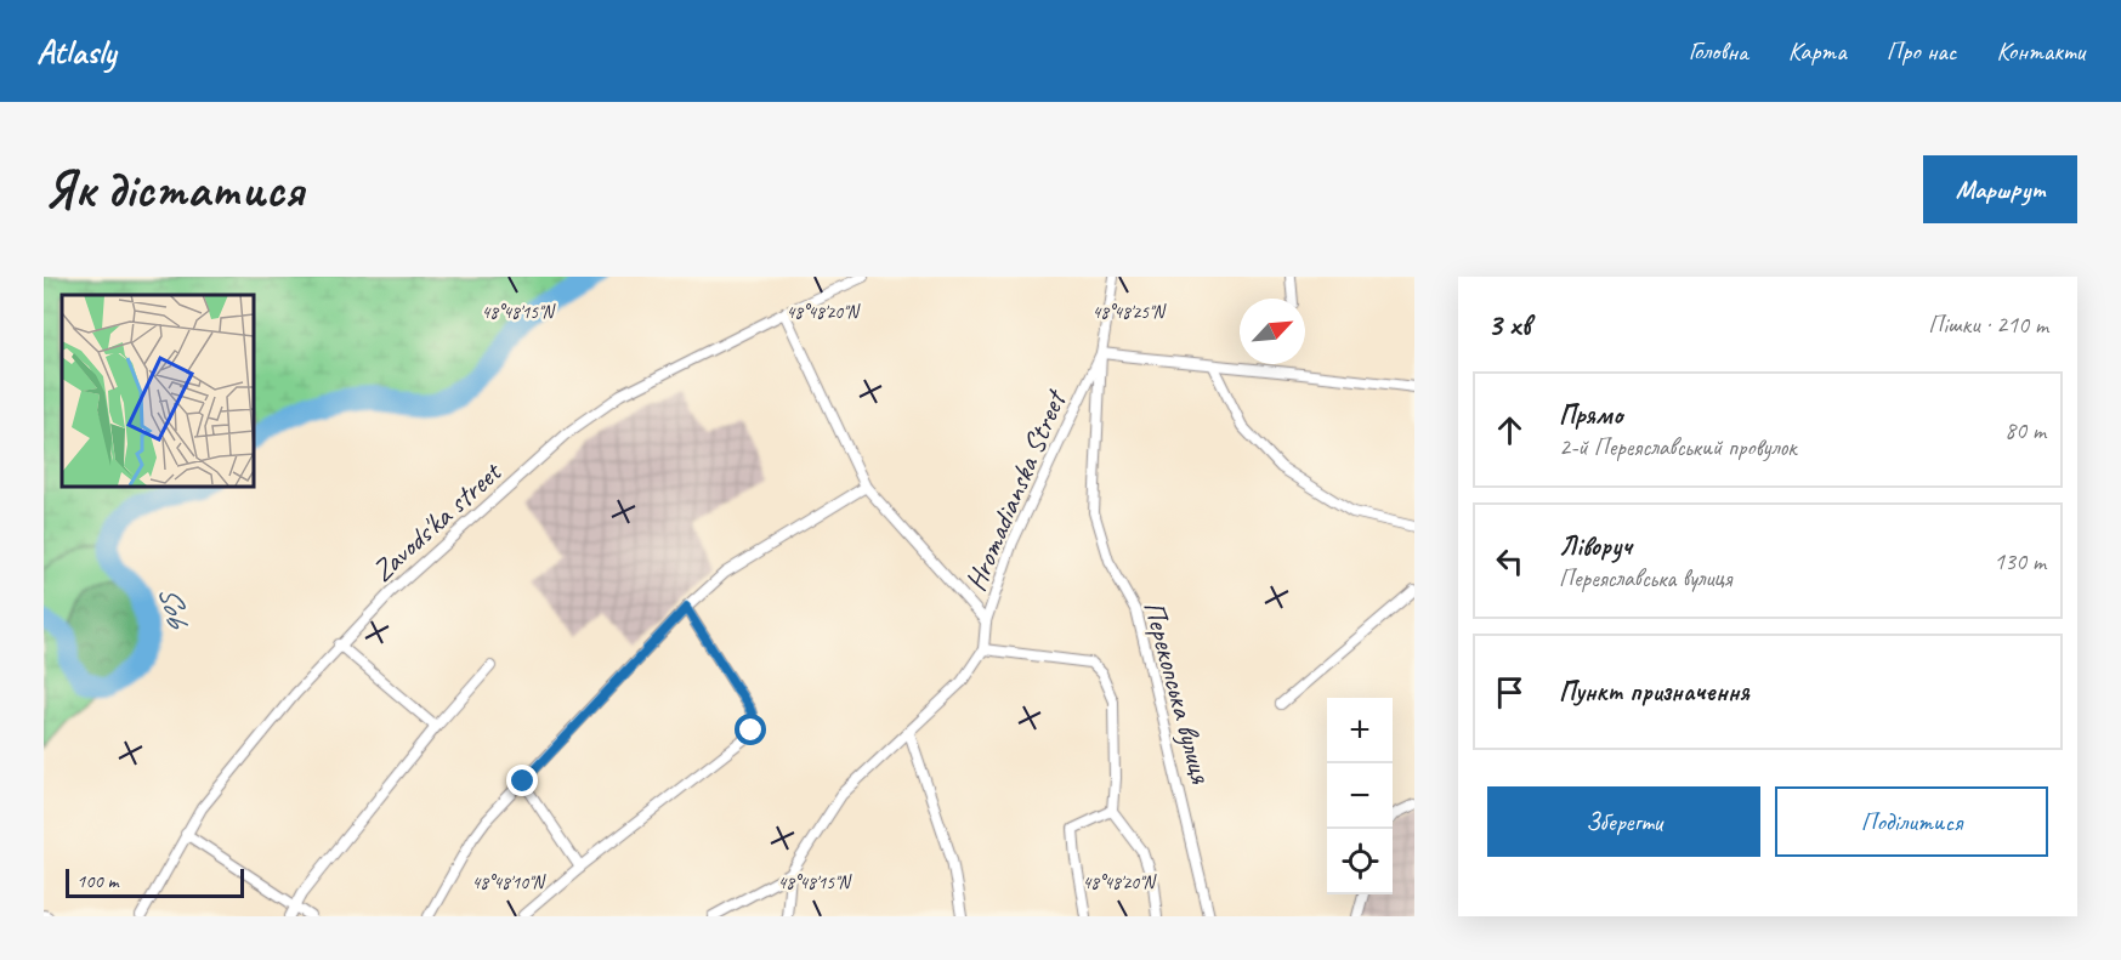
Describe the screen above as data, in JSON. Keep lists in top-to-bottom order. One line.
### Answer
{"streets":{"street":["Hromadianska Street","Zavods'ka street","Перекопська вулиця"]},"crossings":[["Hromadianska Street","Перекопська вулиця"]],"water":["Sob"],"scale_bar":"100 m","north":"top right","page":{"header":"Atlasly","nav":["Головна","Карта","Про нас","Контакти"],"buttons":["Маршрут",["Зберегти","Поділитися"]],"title":"Як дістатися","heading":["3 хв","Пішки · 210 m"],"list":[["Прямо","2-й Переяславський провулок","80 m"],["Ліворуч","Переяславська вулиця","130 m"],"Пункт призначення"],"map_buttons":["+","−"],"scale":"100 m"},"coordinates":["48°48'15\"N","48°48'20\"N","48°48'25\"N","48°48'10\"N"]}
